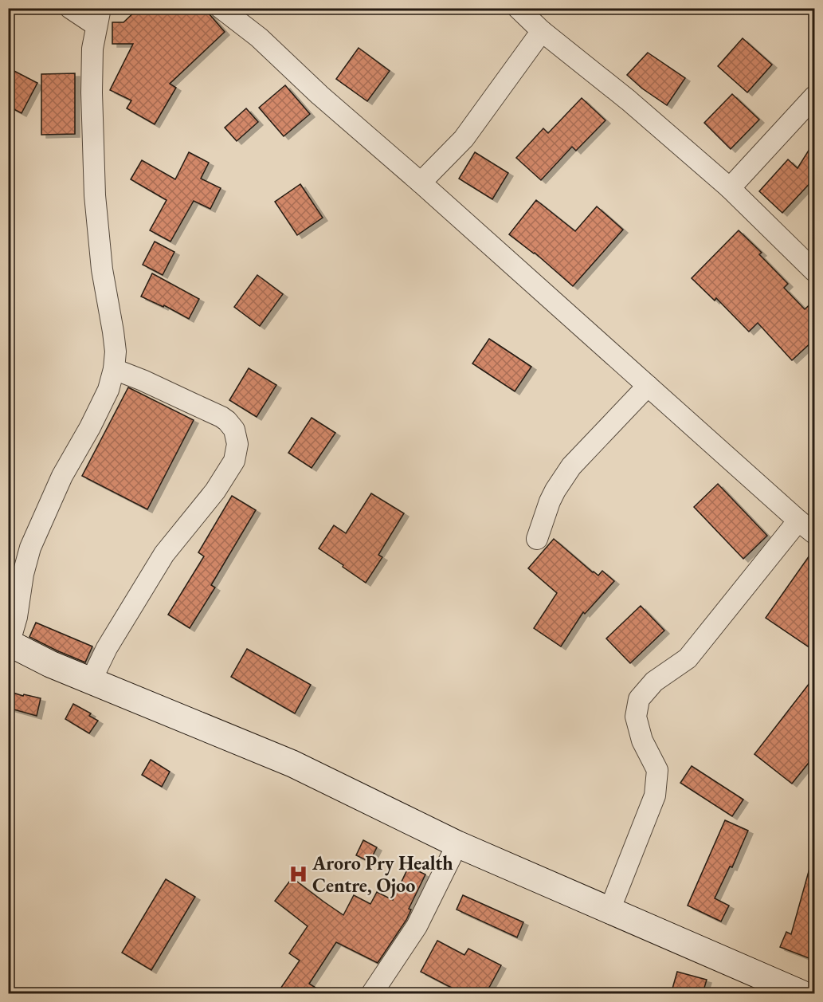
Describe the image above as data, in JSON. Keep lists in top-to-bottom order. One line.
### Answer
{"places":{"hospital":["Aroro Pry Health Centre, Ojoo"]}}
